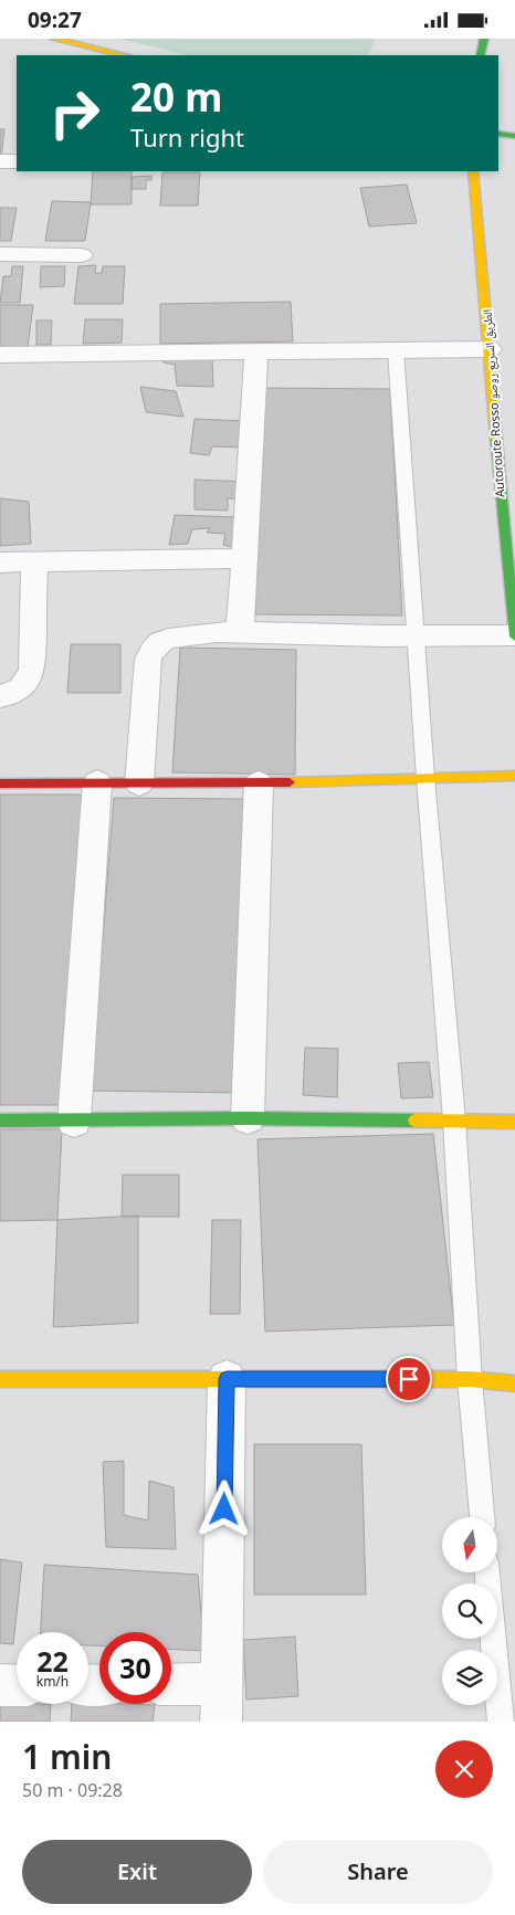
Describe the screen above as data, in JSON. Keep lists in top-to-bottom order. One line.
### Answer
{"streets":{"main road":["Autoroute Rosso الطريق السريع روصو"]},"north":"bottom","page":{"status":"09:27","turn":["20 m","Turn right"],"speed":"22 km/h","limit":"30","heading":["1 min","50 m · 09:28"],"buttons":["Exit","Share"]}}
